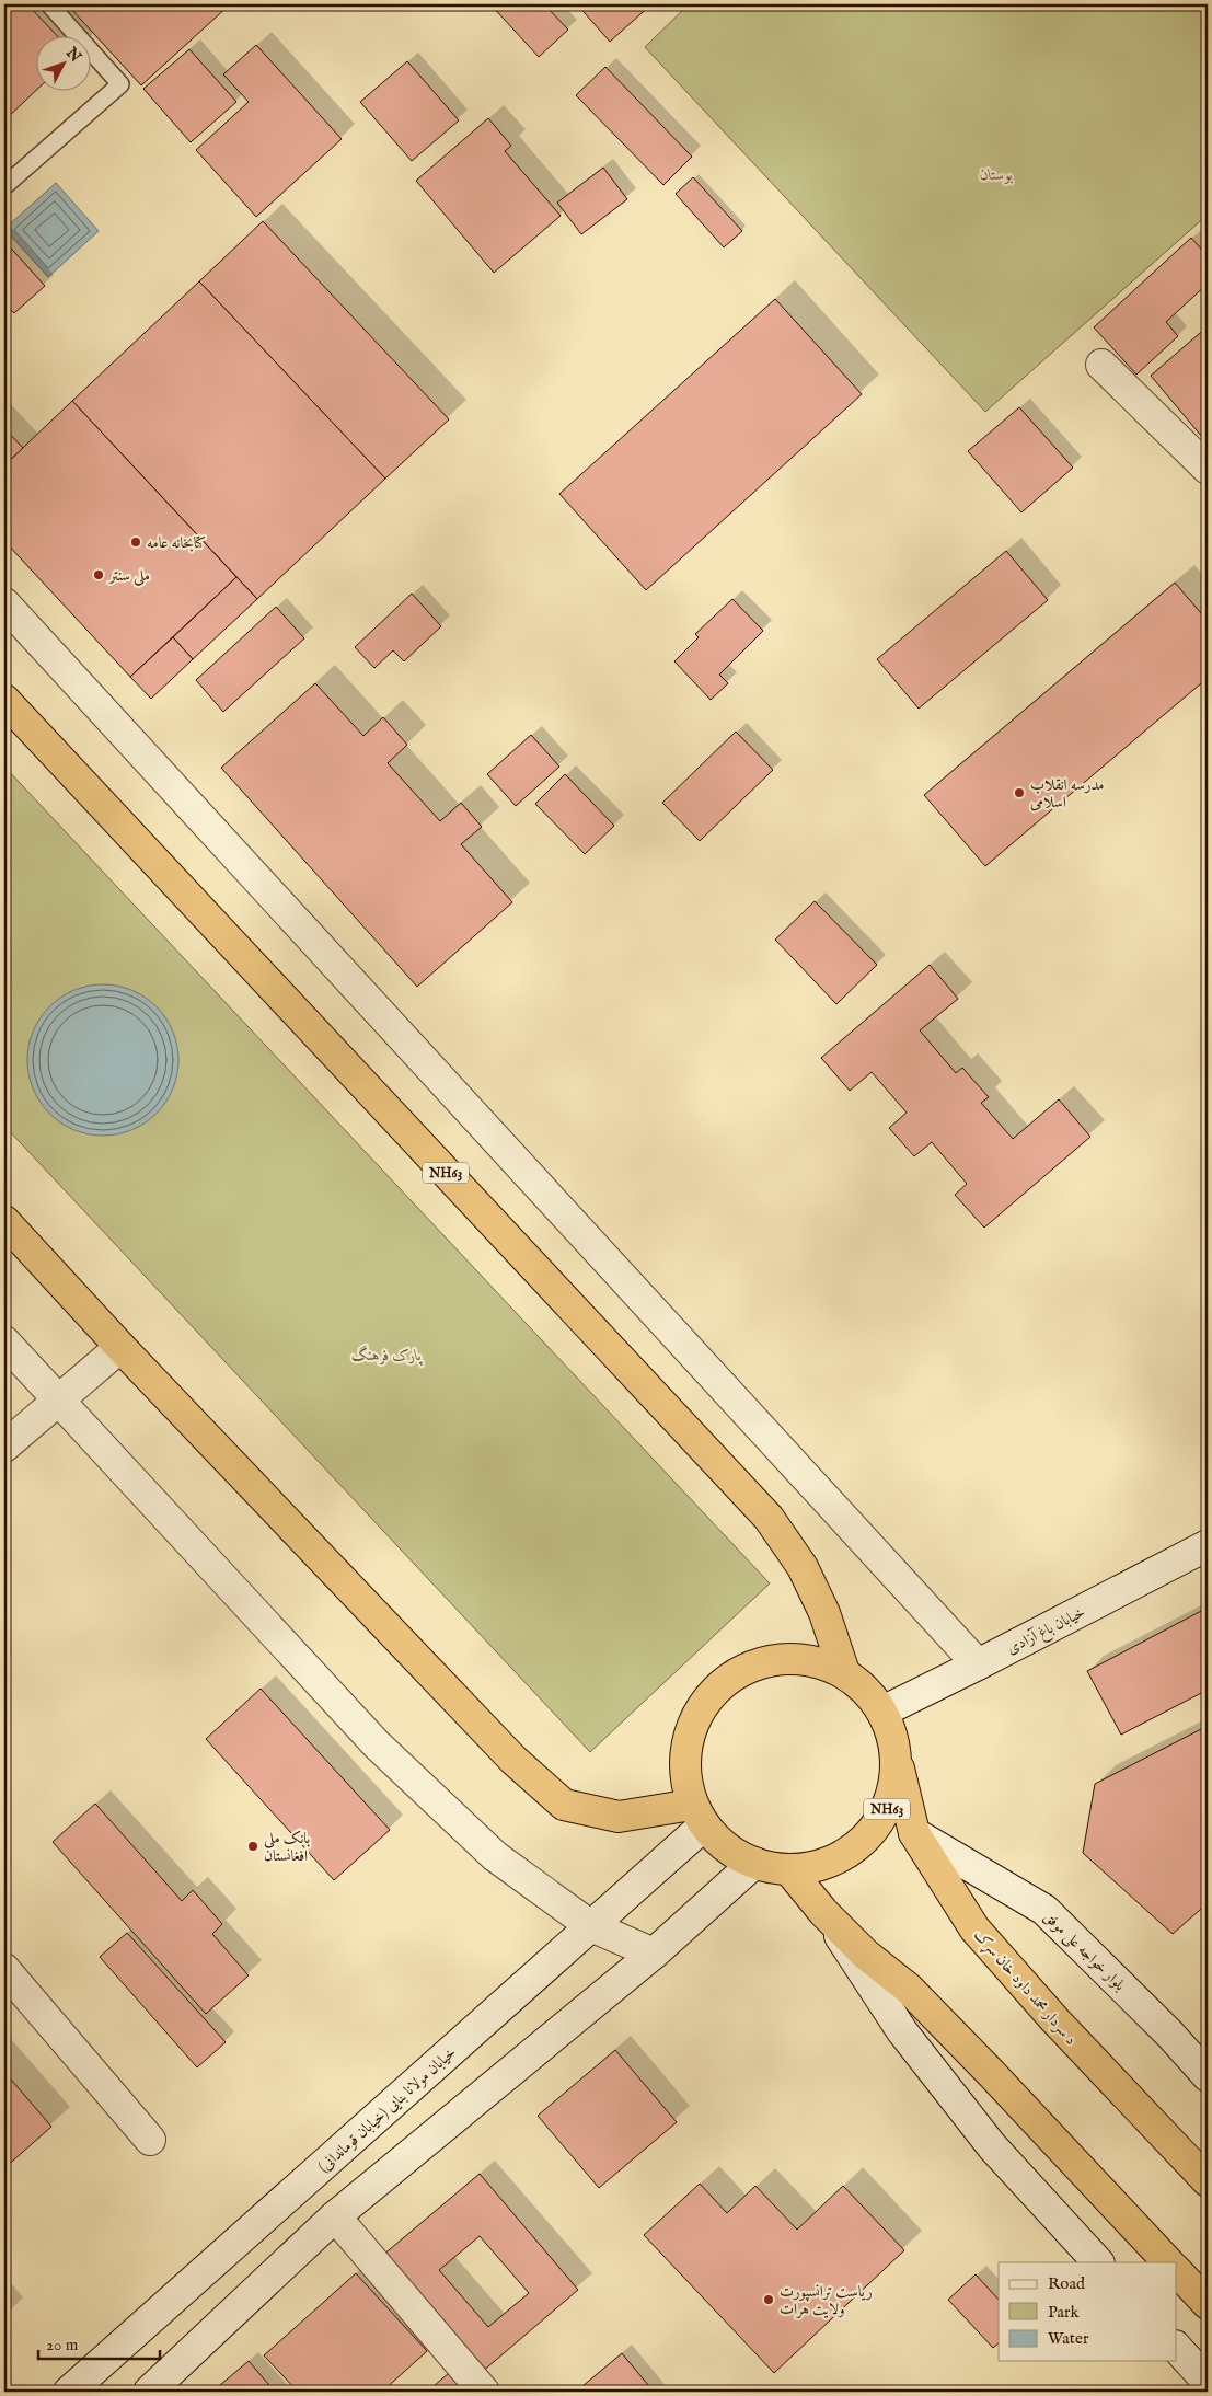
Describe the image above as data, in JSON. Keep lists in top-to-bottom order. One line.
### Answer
{"streets":{"highway":["NH63","د سردار محمد داود خان سړک"],"street":["خیابان باغ آزادی","بلوار خواجه علی موفق","خیابان مولانا بنایی (خیابان قوماندانی)"]},"crossings":[["NH63","خیابان باغ آزادی"],["NH63","د سردار محمد داود خان سړک"],["NH63","خیابان مولانا بنایی (خیابان قوماندانی)"],["بلوار خواجه علی موفق","د سردار محمد داود خان سړک"]],"parks":["بوستان","پارک فرهنگ"],"places":["کتابخانه عامه","ملی سنتر","مدرسه انقلاب اسلامی","بانک ملی افغانستان","ریاست ترانسپورت ولایت هرات"],"legend":["Road","Park","Water"],"scale_bar":"20 m","north":"top right"}
